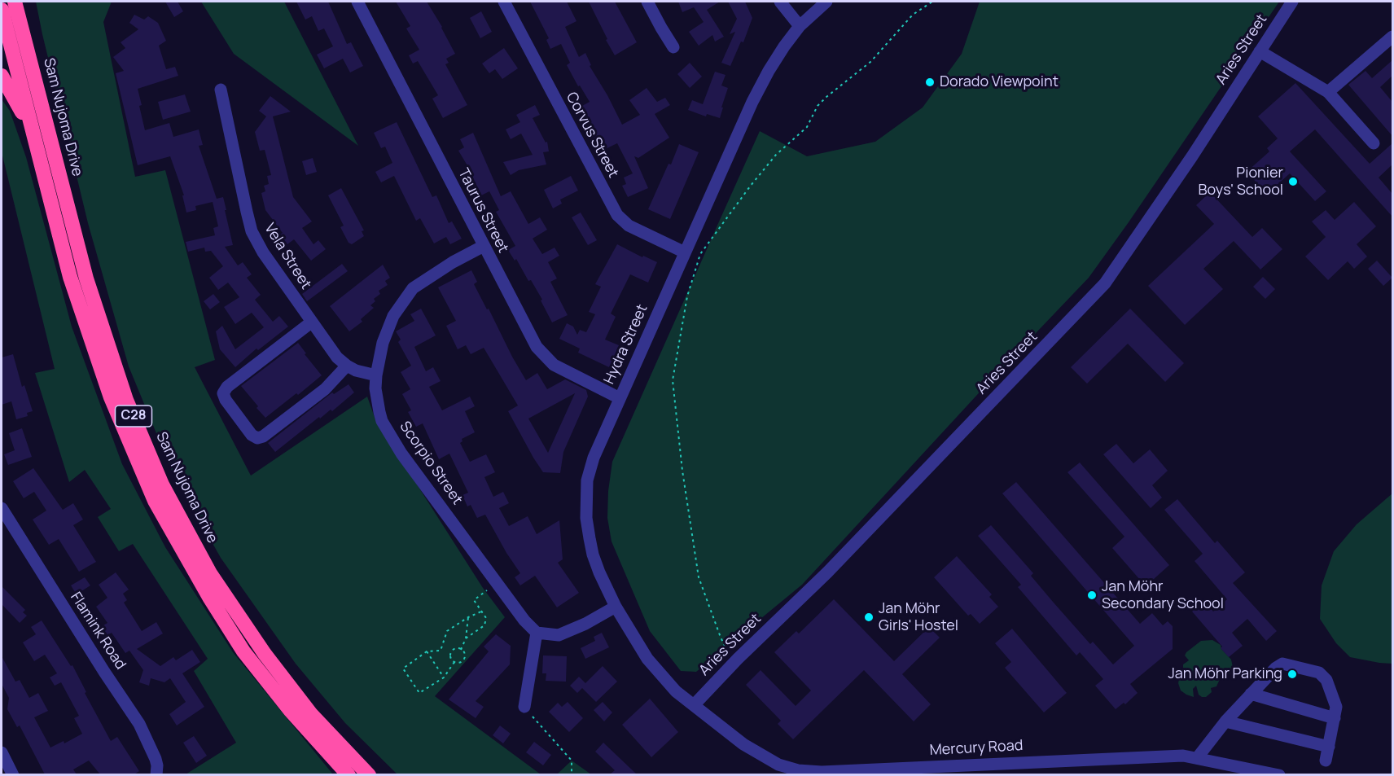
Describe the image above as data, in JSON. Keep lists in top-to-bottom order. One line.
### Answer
{"streets":{"highway":["Sam Nujoma Drive","C28"],"street":["Aries Street","Corvus Street","Taurus Street","Vela Street","Hydra Street","Scorpio Street","Flamink Road","Mercury Road"]},"crossings":[["Aries Street","Hydra Street"],["Aries Street","Mercury Road"],["Corvus Street","Hydra Street"],["Taurus Street","Hydra Street"],["Taurus Street","Scorpio Street"],["Vela Street","Scorpio Street"],["Hydra Street","Mercury Road"]],"places":["Dorado Viewpoint","Pionier Boys' School","Jan Möhr Secondary School","Jan Möhr Girls' Hostel","Jan Möhr Parking"]}
